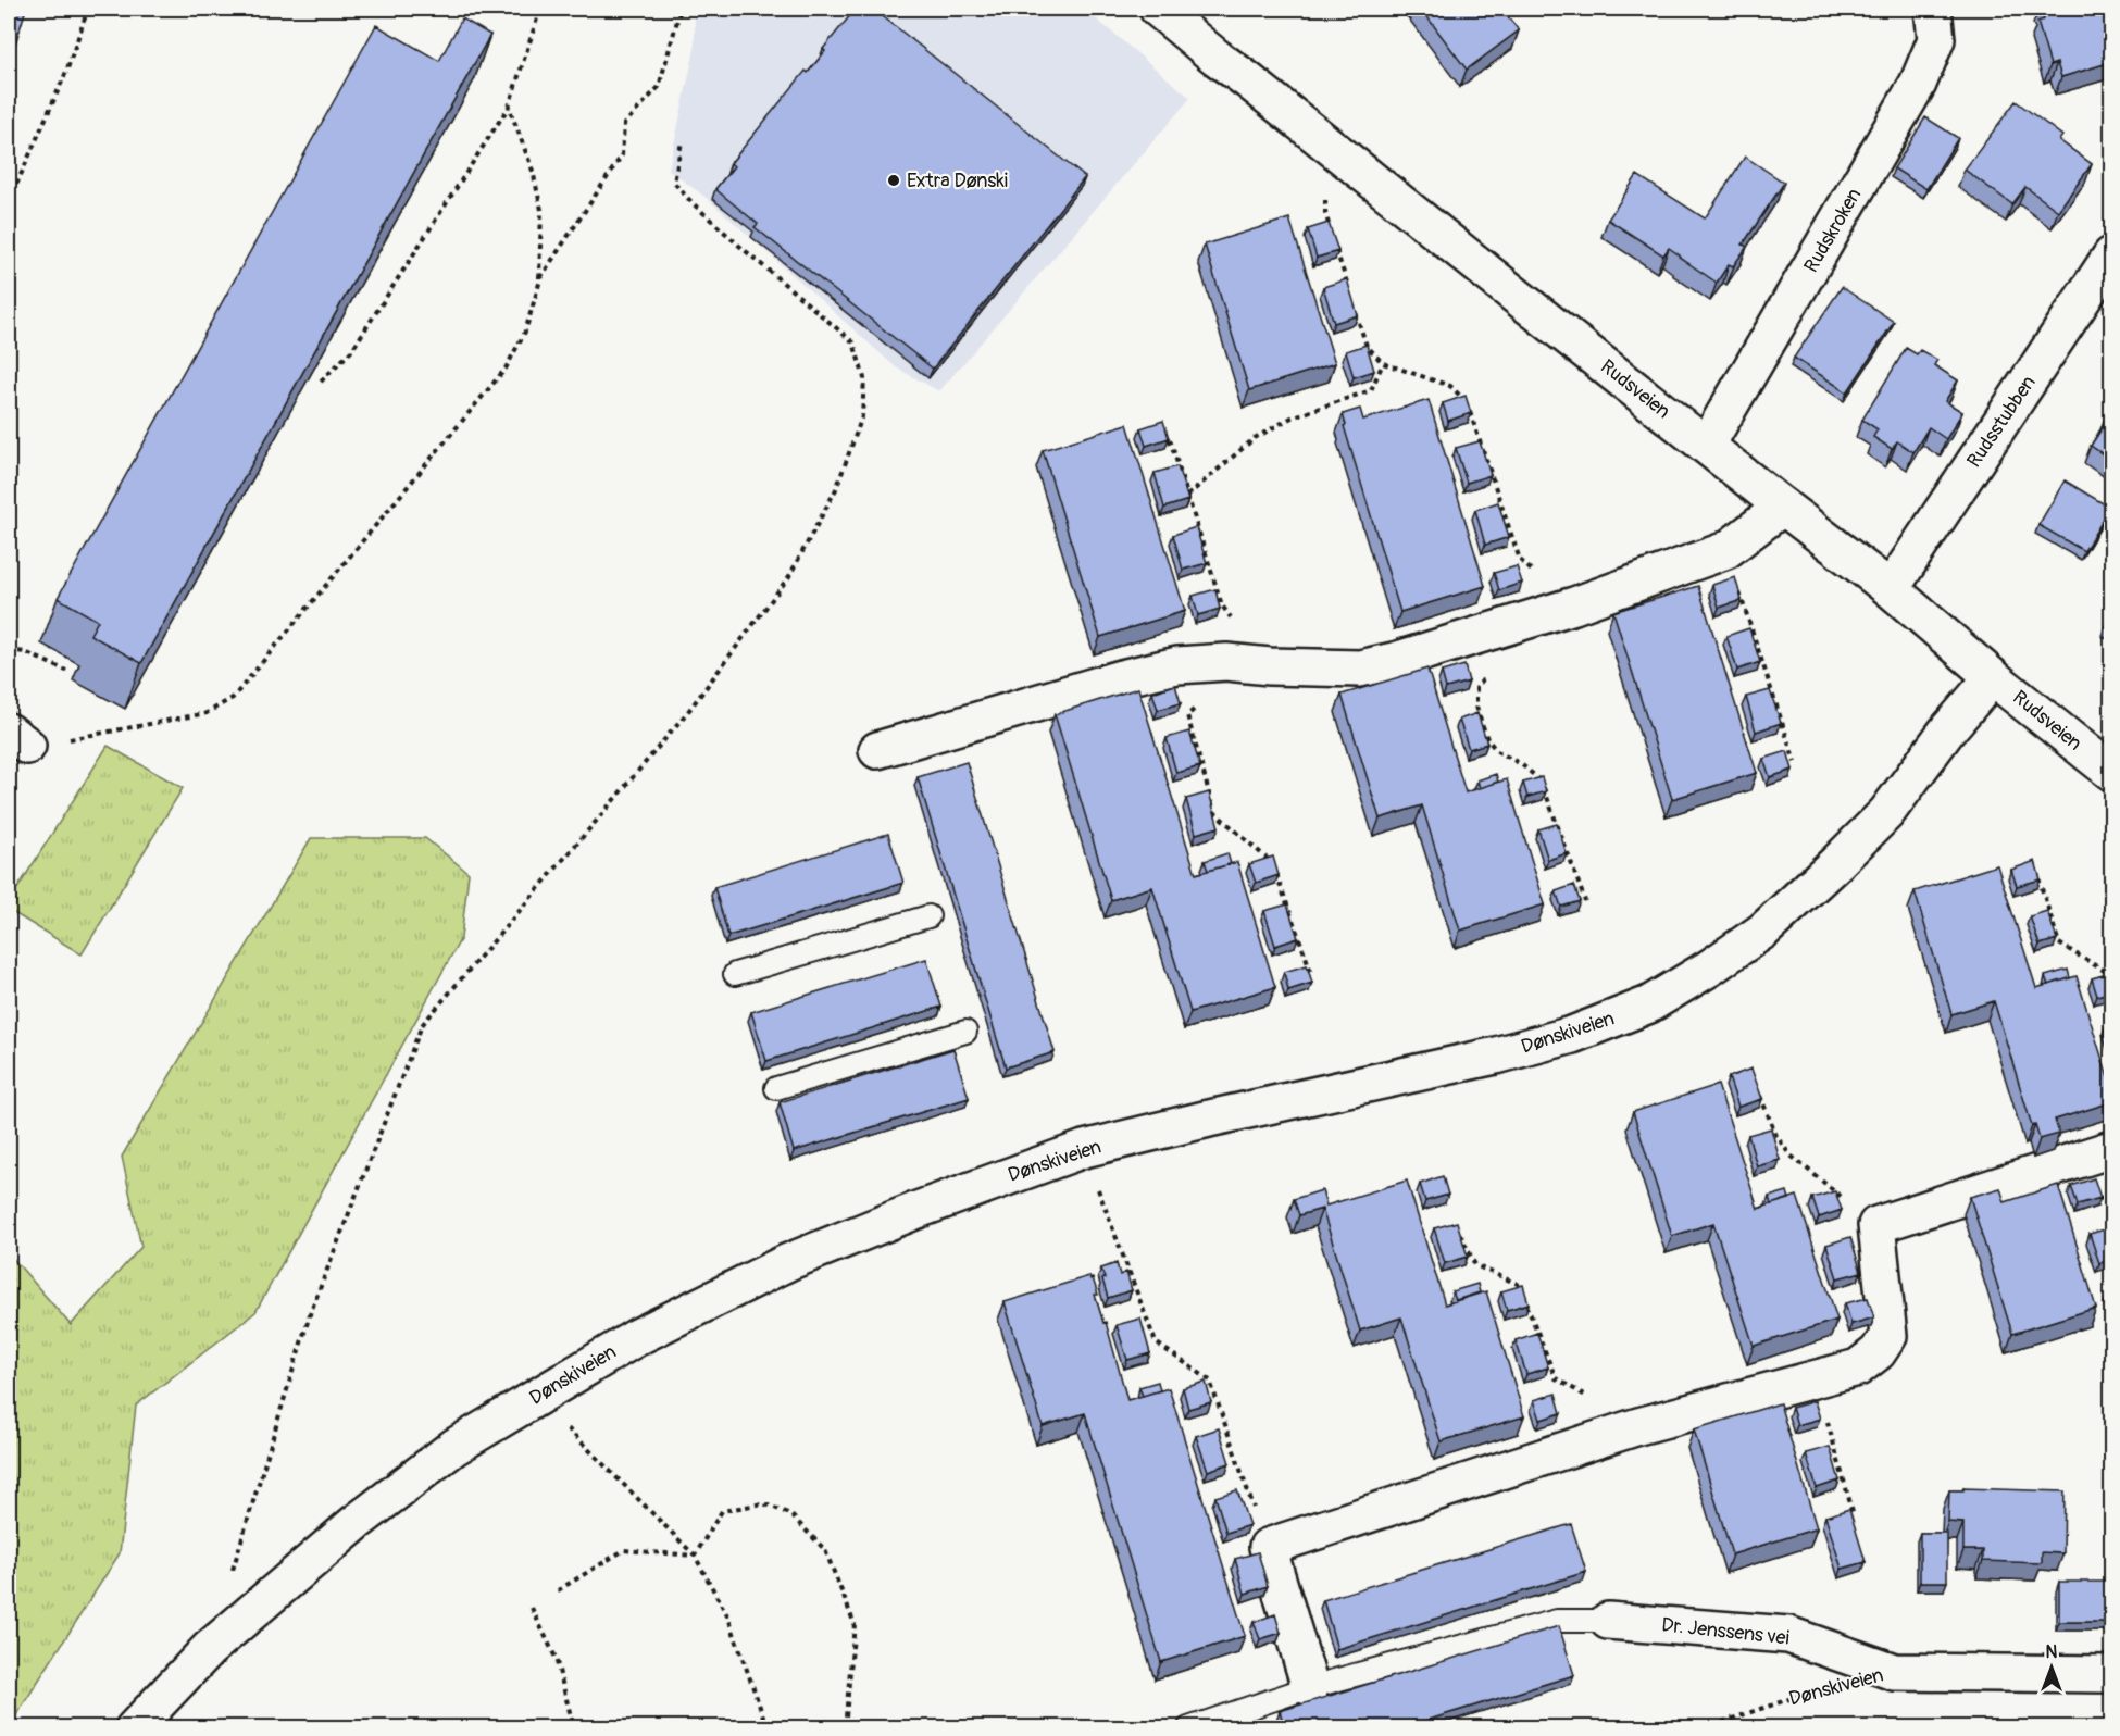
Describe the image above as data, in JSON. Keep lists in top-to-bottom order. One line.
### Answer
{"streets":{"street":["Rudskroken","Rudsveien","Rudsstubben","Dønskiveien","Dr. Jenssens vei"]},"crossings":[["Rudskroken","Rudsveien"],["Rudsveien","Rudsstubben"],["Rudsveien","Dønskiveien"]],"places":["Extra Dønski"],"north":"top"}
